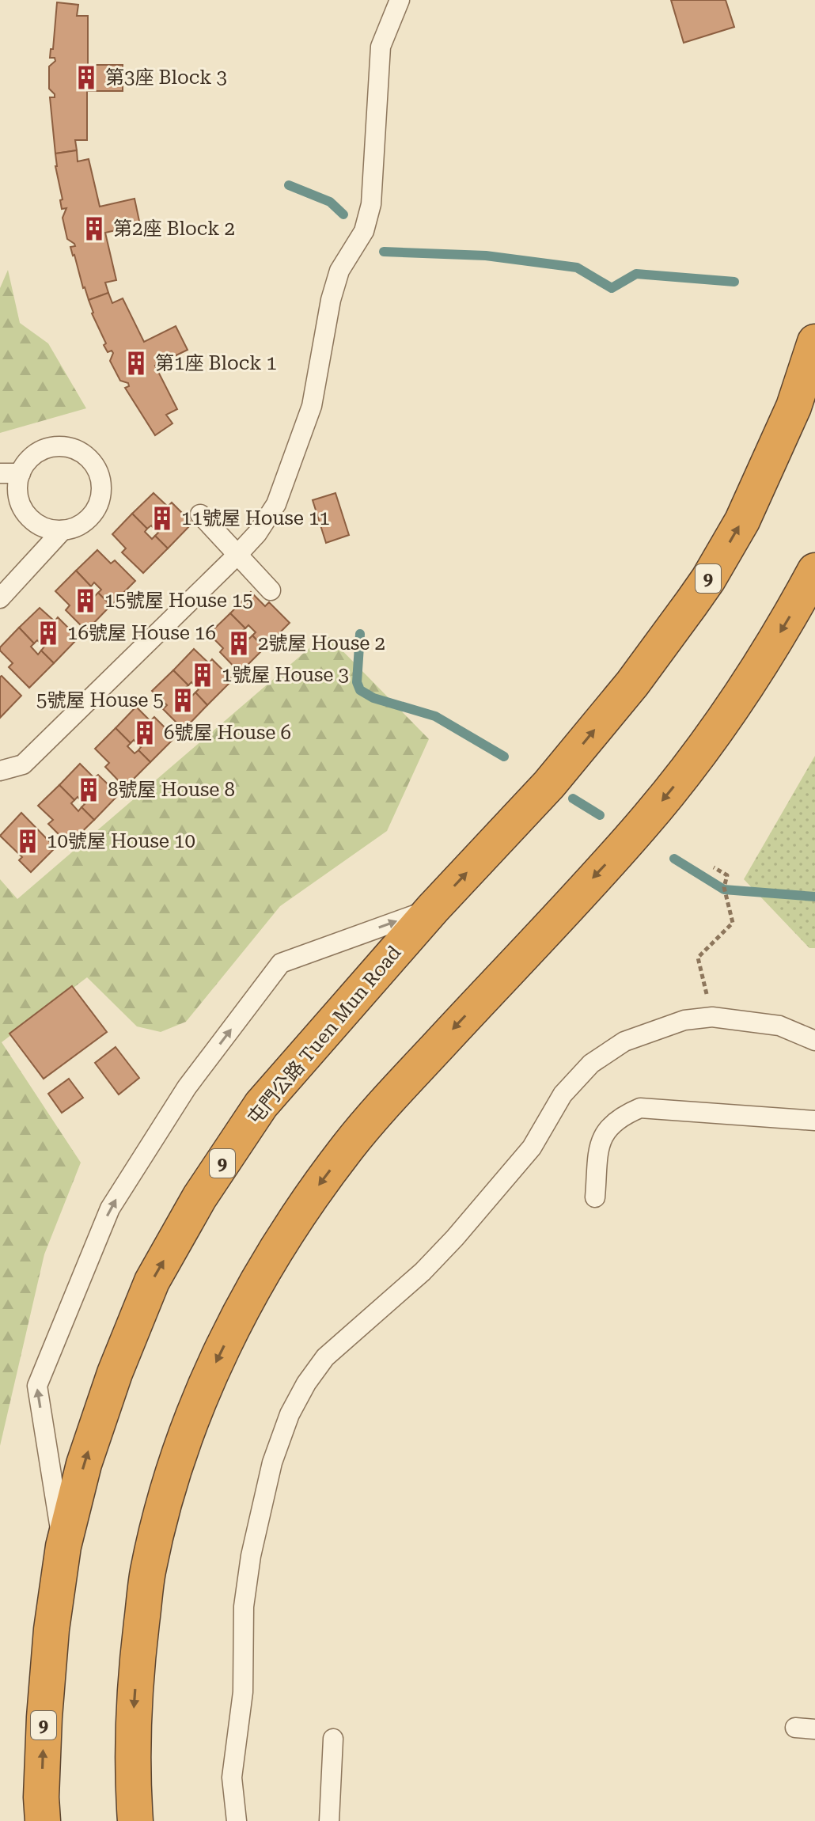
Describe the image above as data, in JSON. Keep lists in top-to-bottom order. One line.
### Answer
{"streets":{"highway":["9","屯門公路 Tuen Mun Road"]},"places":{"building":["第3座 Block 3","第2座 Block 2","第1座 Block 1","11號屋 House 11","15號屋 House 15","16號屋 House 16","2號屋 House 2","1號屋 House 3","5號屋 House 5","6號屋 House 6","8號屋 House 8","10號屋 House 10"]}}
